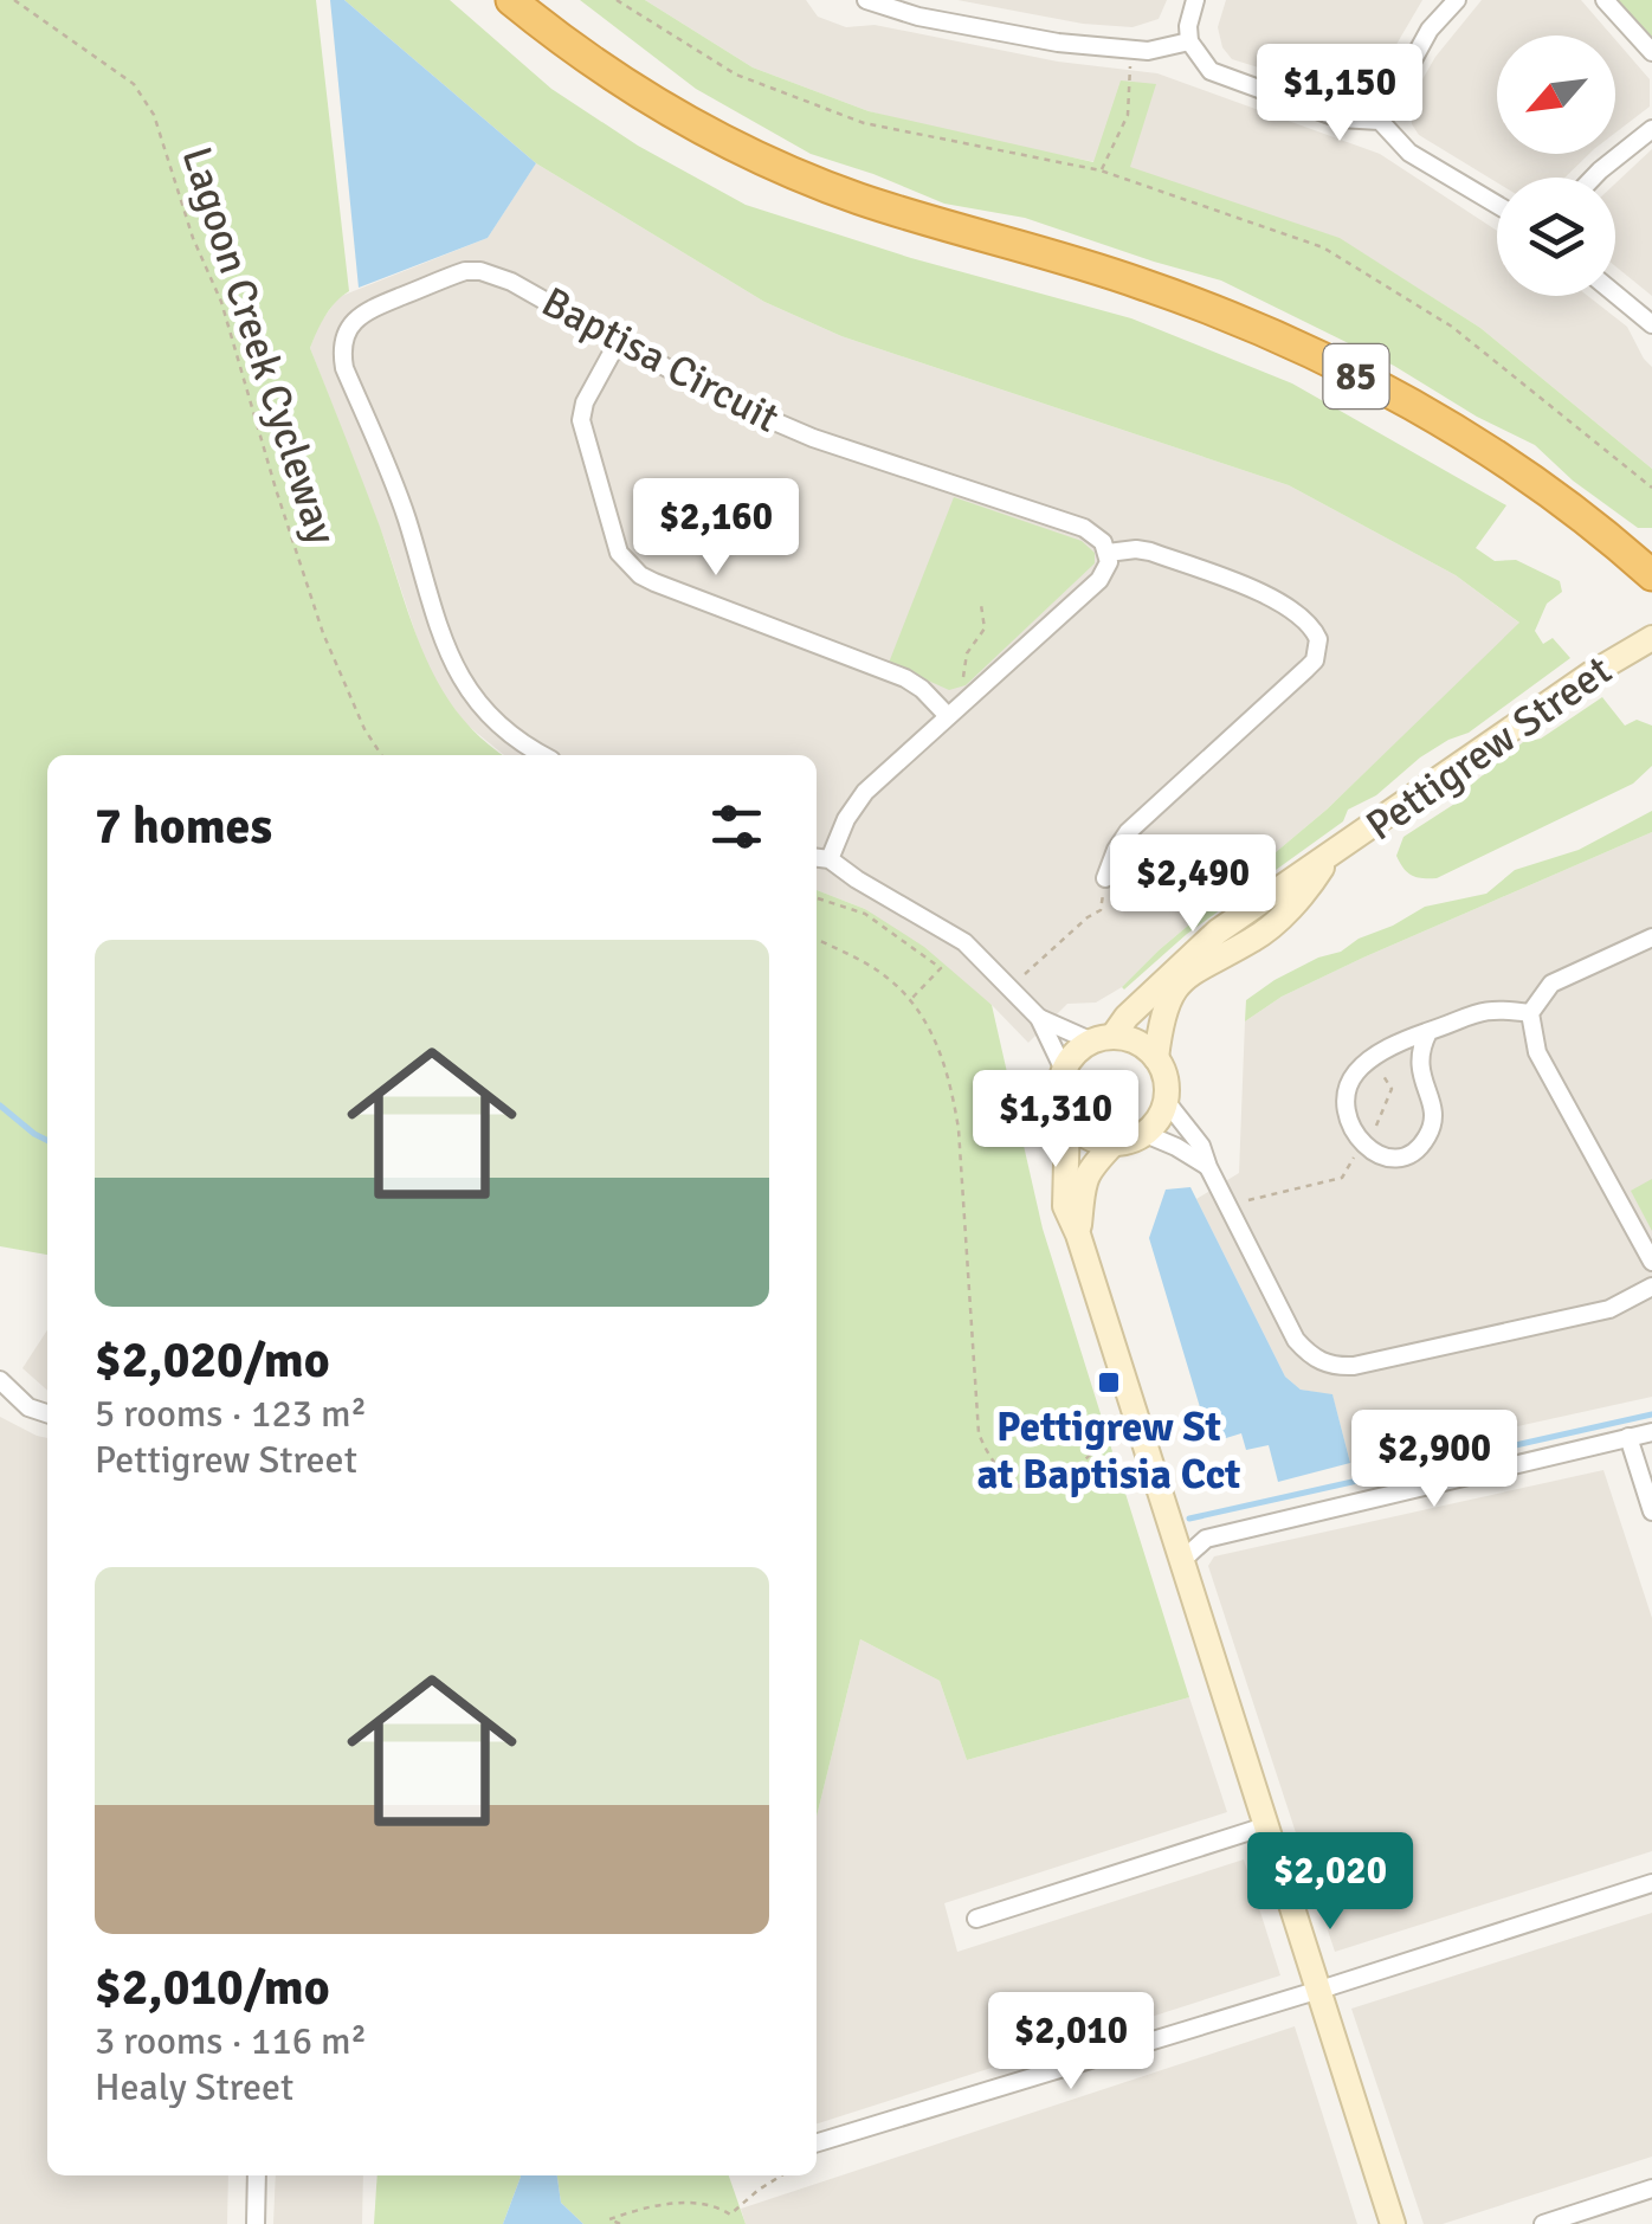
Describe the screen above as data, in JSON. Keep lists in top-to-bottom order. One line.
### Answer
{"streets":{"highway":["85"],"main road":["Pettigrew Street"],"street":["Baptisa Circuit"],"path":["Lagoon Creek Cycleway"]},"places":{"transit":["Pettigrew St at Baptisia Cct"]},"north":"bottom left","page":{"price":["$1,150","$2,160","$2,490","$1,310","$2,900","$2,020","$2,010"],"heading":"7 homes","list":[{"name":"$2,020/mo","note":"5 rooms · 123 m² · Pettigrew Street"},{"name":"$2,010/mo","note":"3 rooms · 116 m² · Healy Street"}]}}
